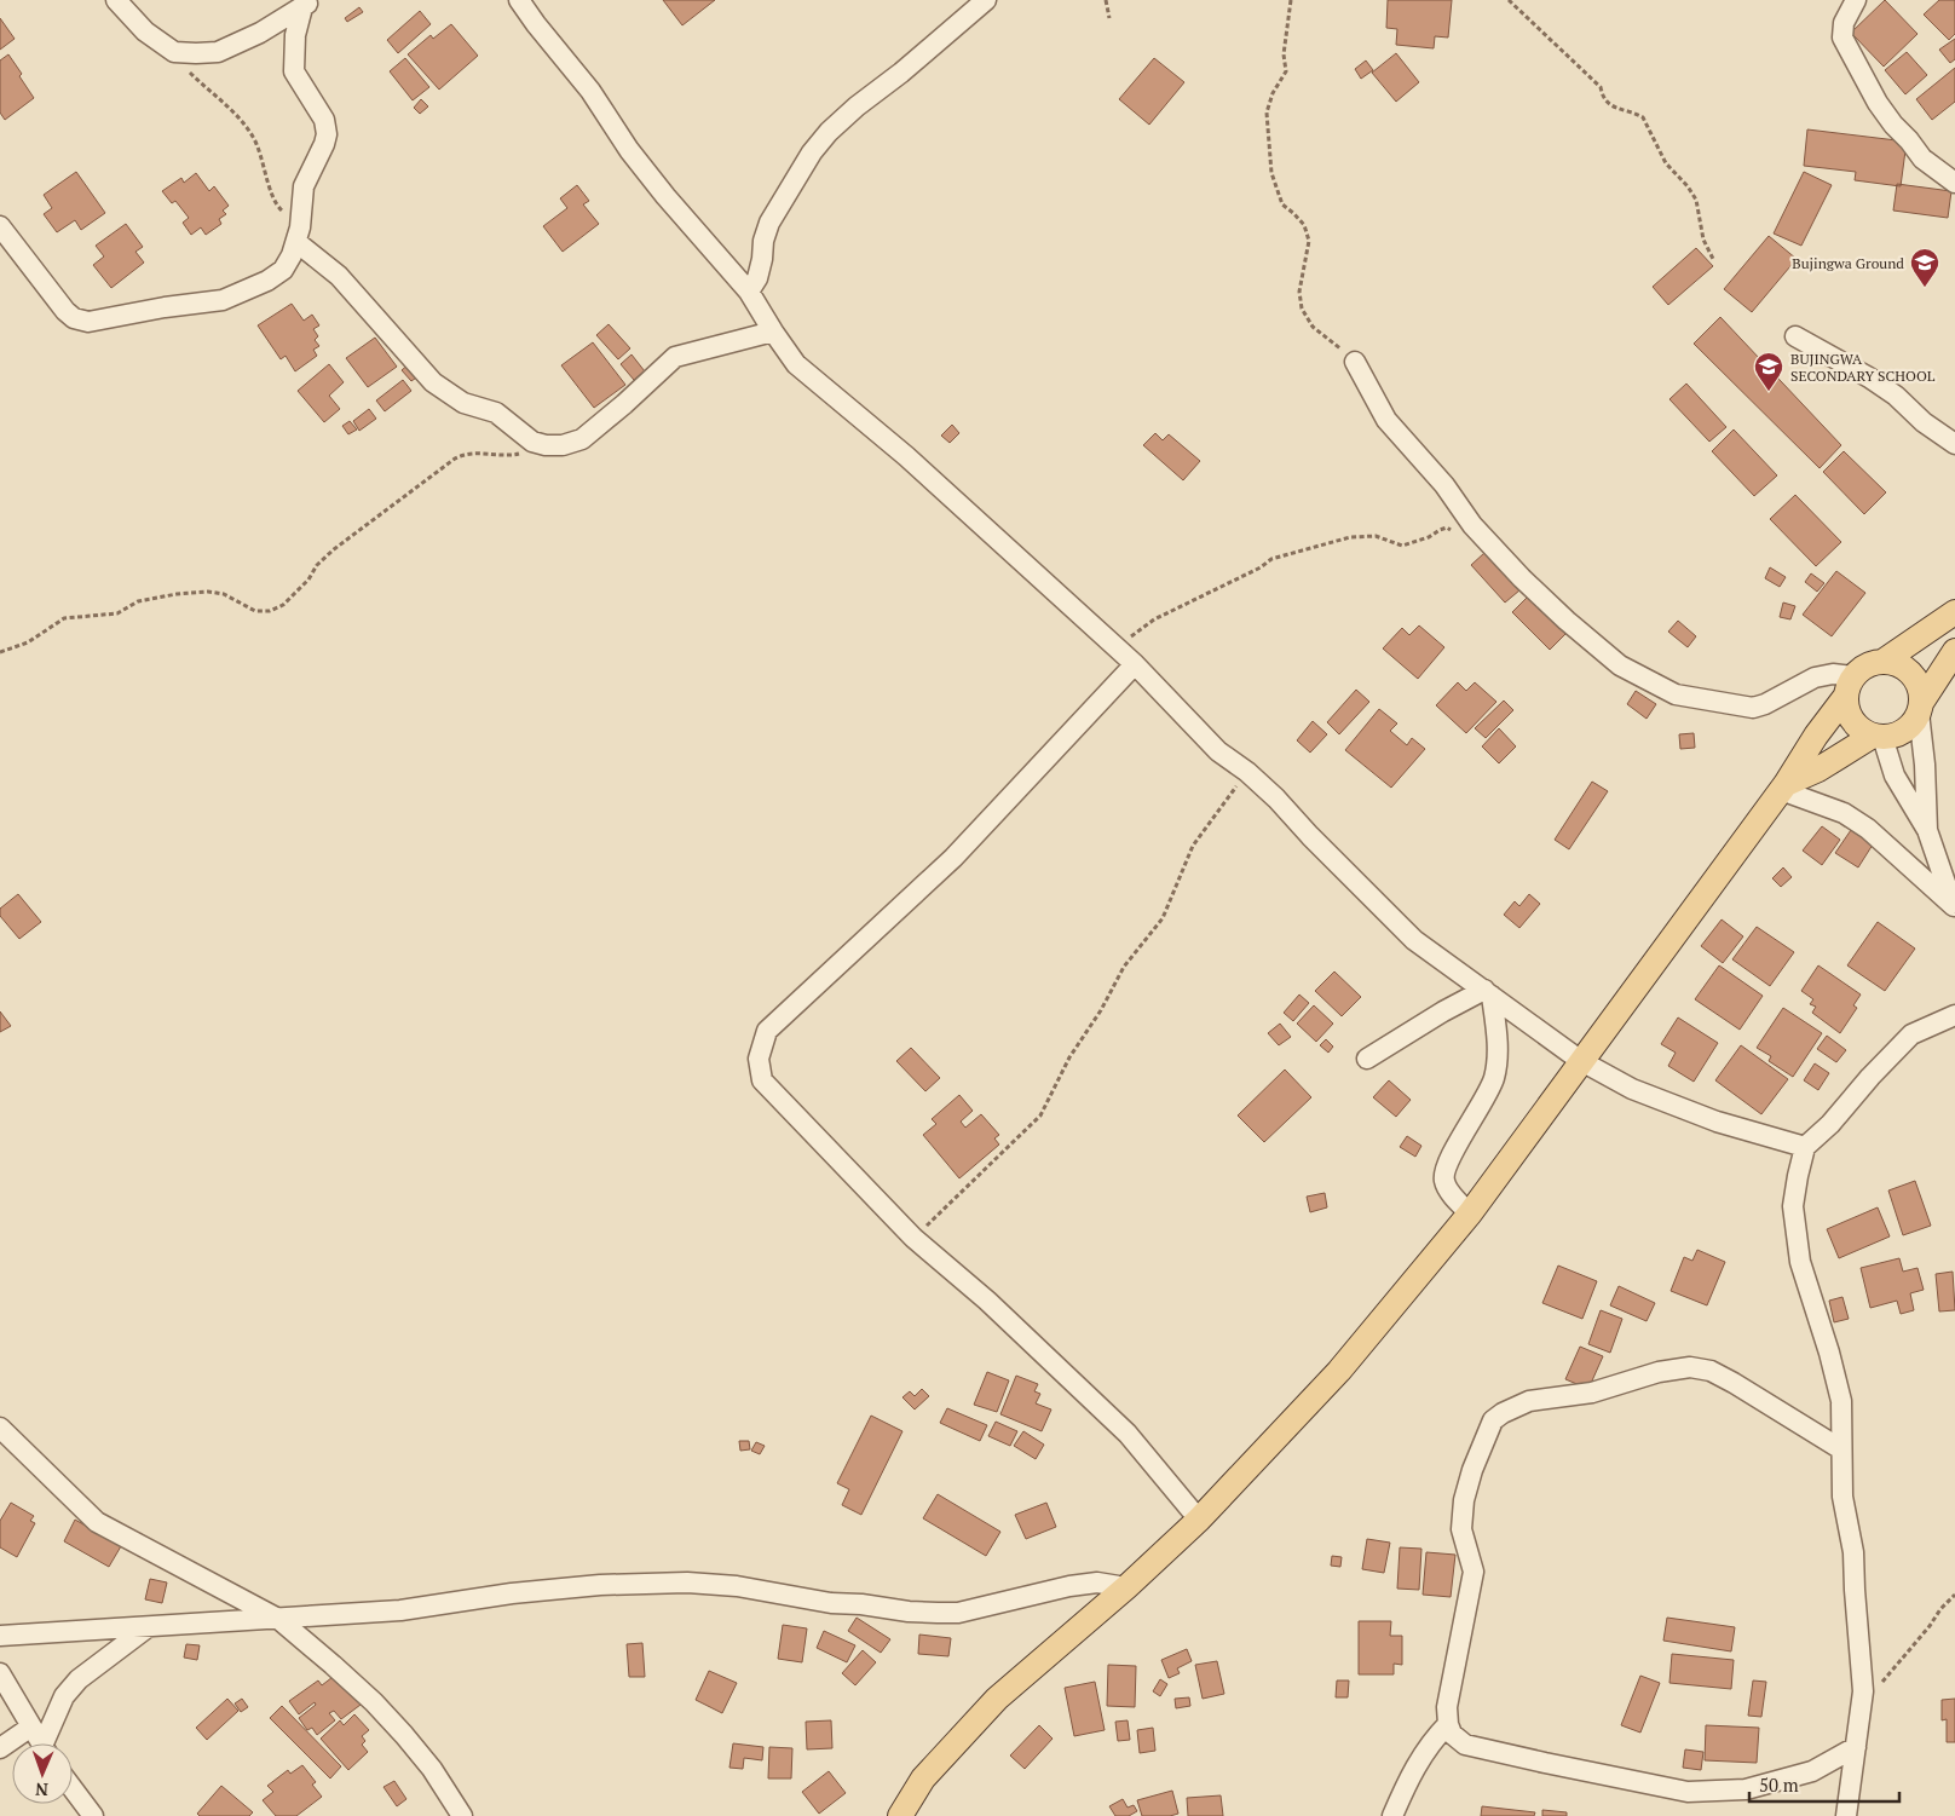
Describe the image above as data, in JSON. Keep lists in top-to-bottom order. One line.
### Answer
{"places":{"school or university":["Bujingwa Ground","BUJINGWA SECONDARY SCHOOL"]},"scale_bar":"50 m","north":"bottom"}
